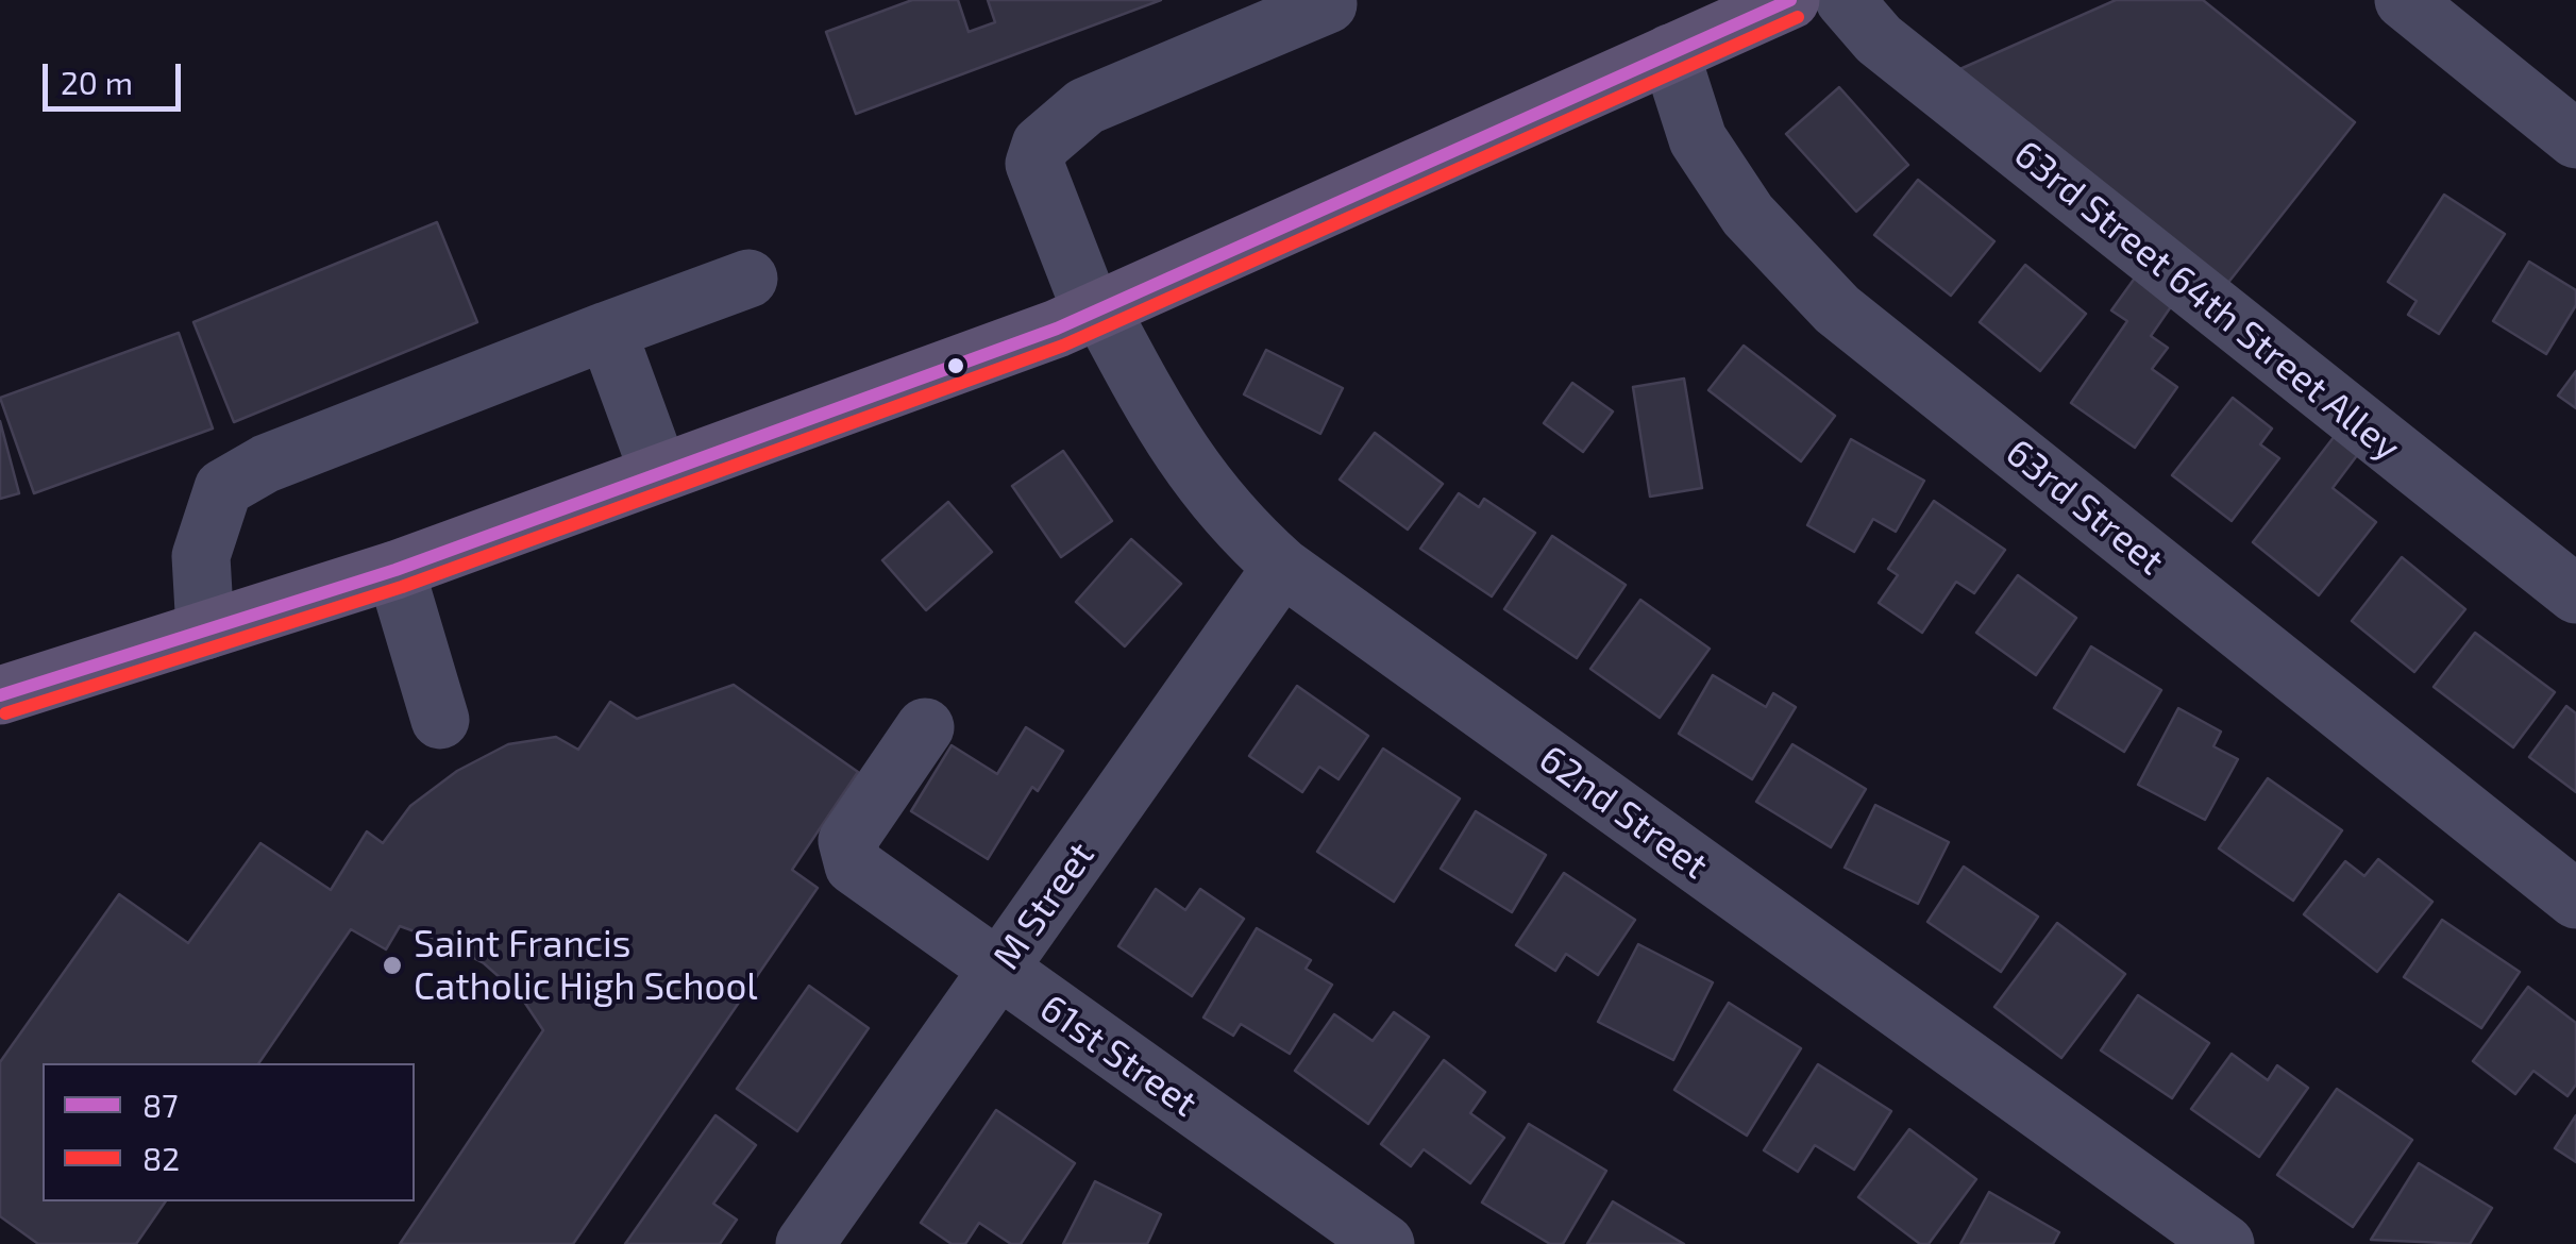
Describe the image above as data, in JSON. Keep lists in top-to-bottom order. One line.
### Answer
{"streets":{"street":["63rd Street 64th Street Alley","63rd Street","62nd Street","M Street","61st Street"]},"crossings":[["62nd Street","M Street"],["M Street","61st Street"]],"places":["Saint Francis Catholic High School"],"lines":["transit line 87","transit line 82"],"legend":["87","82"],"scale_bar":"20 m"}
